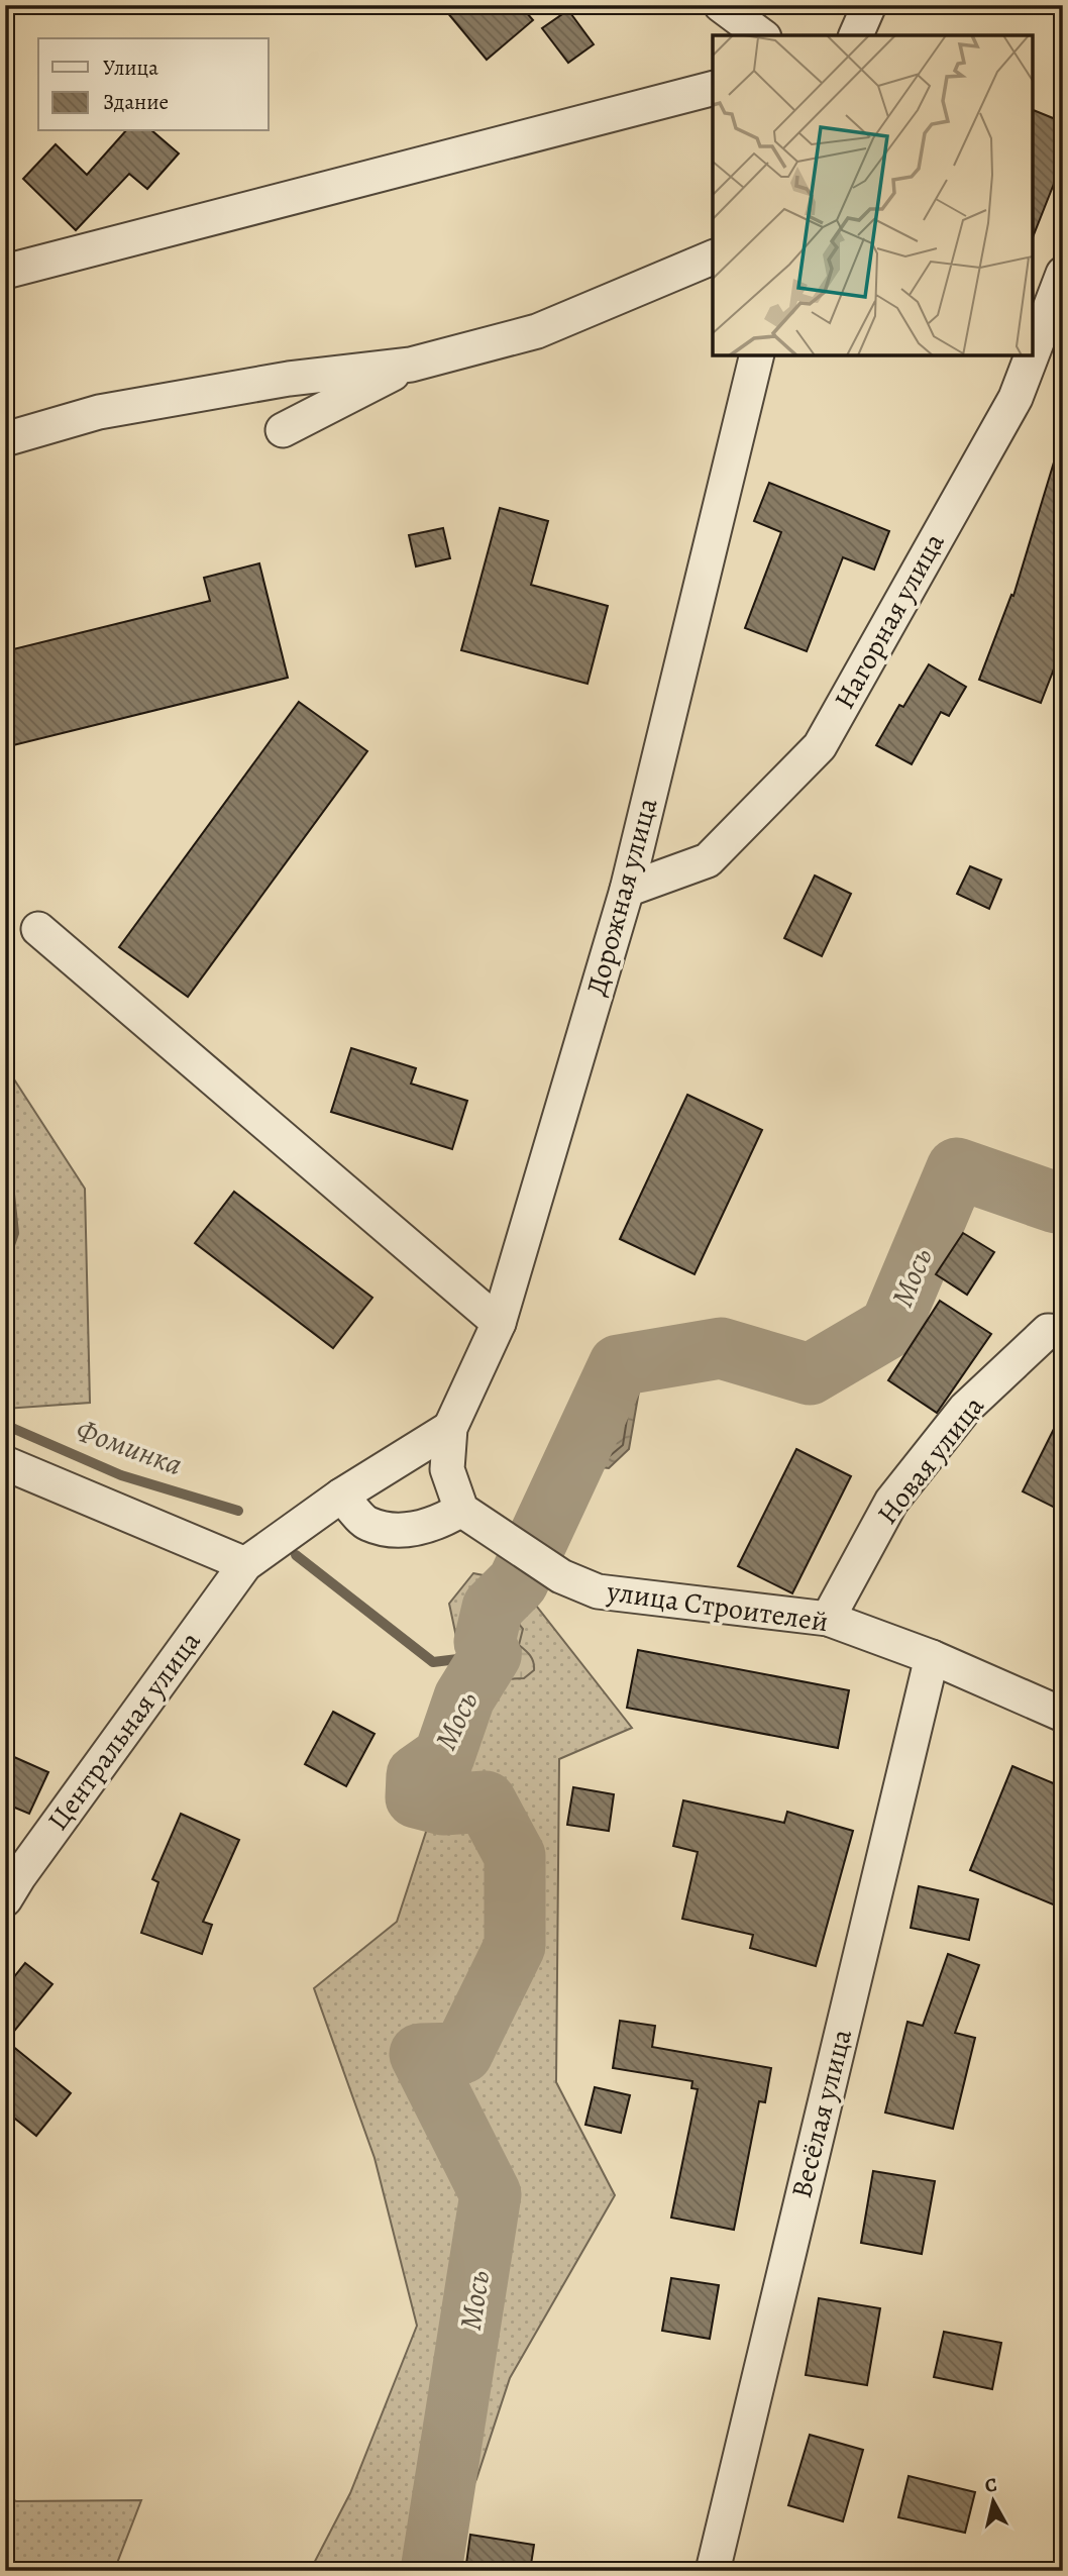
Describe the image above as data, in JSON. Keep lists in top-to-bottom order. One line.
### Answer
{"streets":{"street":["Нагорная улица","Дорожная улица","Новая улица","улица Строителей","Центральная улица","Весёлая улица"]},"crossings":[["Нагорная улица","Дорожная улица"],["Дорожная улица","Центральная улица"],["Новая улица","улица Строителей"],["улица Строителей","Весёлая улица"]],"water":["Мось","Фоминка"],"legend":["Улица","Здание"],"north":"top"}
